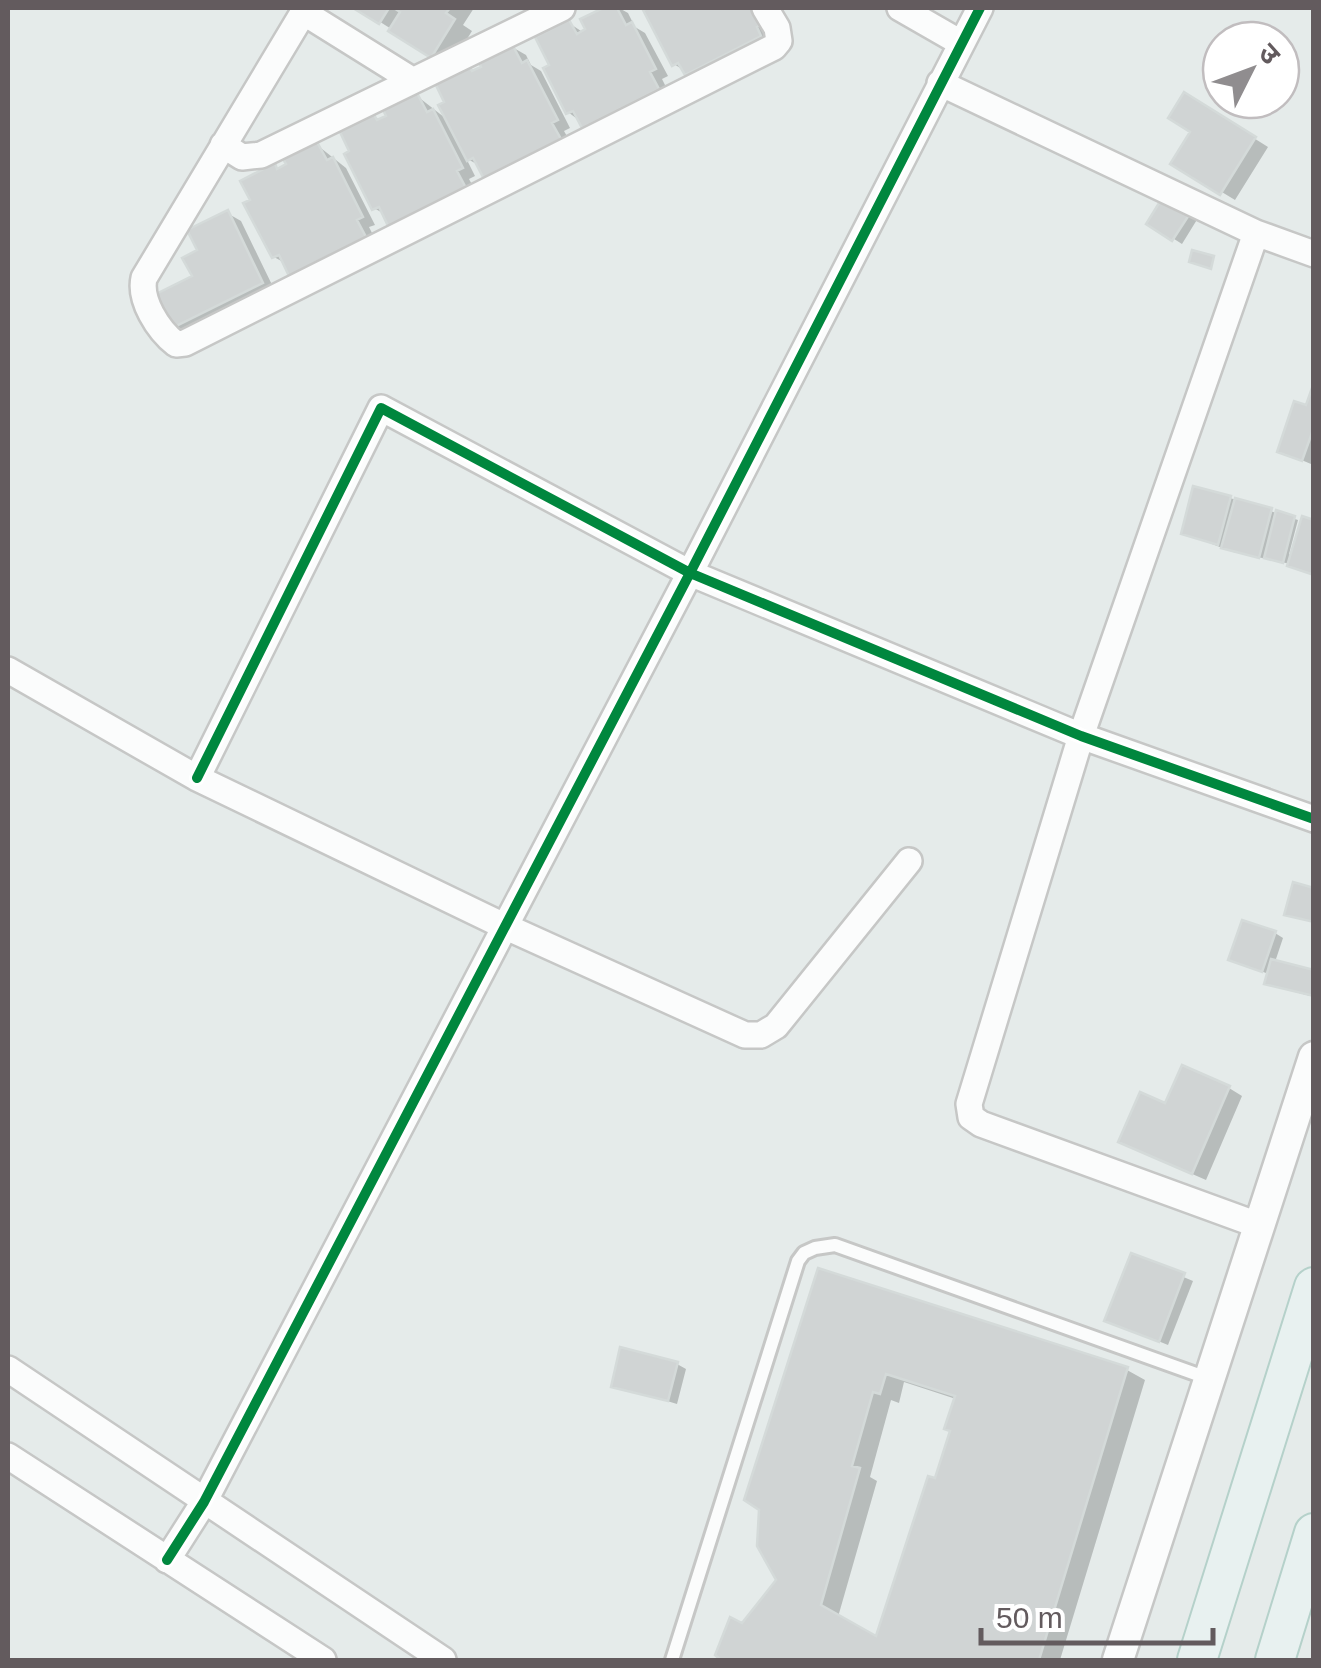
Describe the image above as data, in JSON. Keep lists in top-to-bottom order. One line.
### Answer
{"scale_bar":"50 m","north":"top right"}
